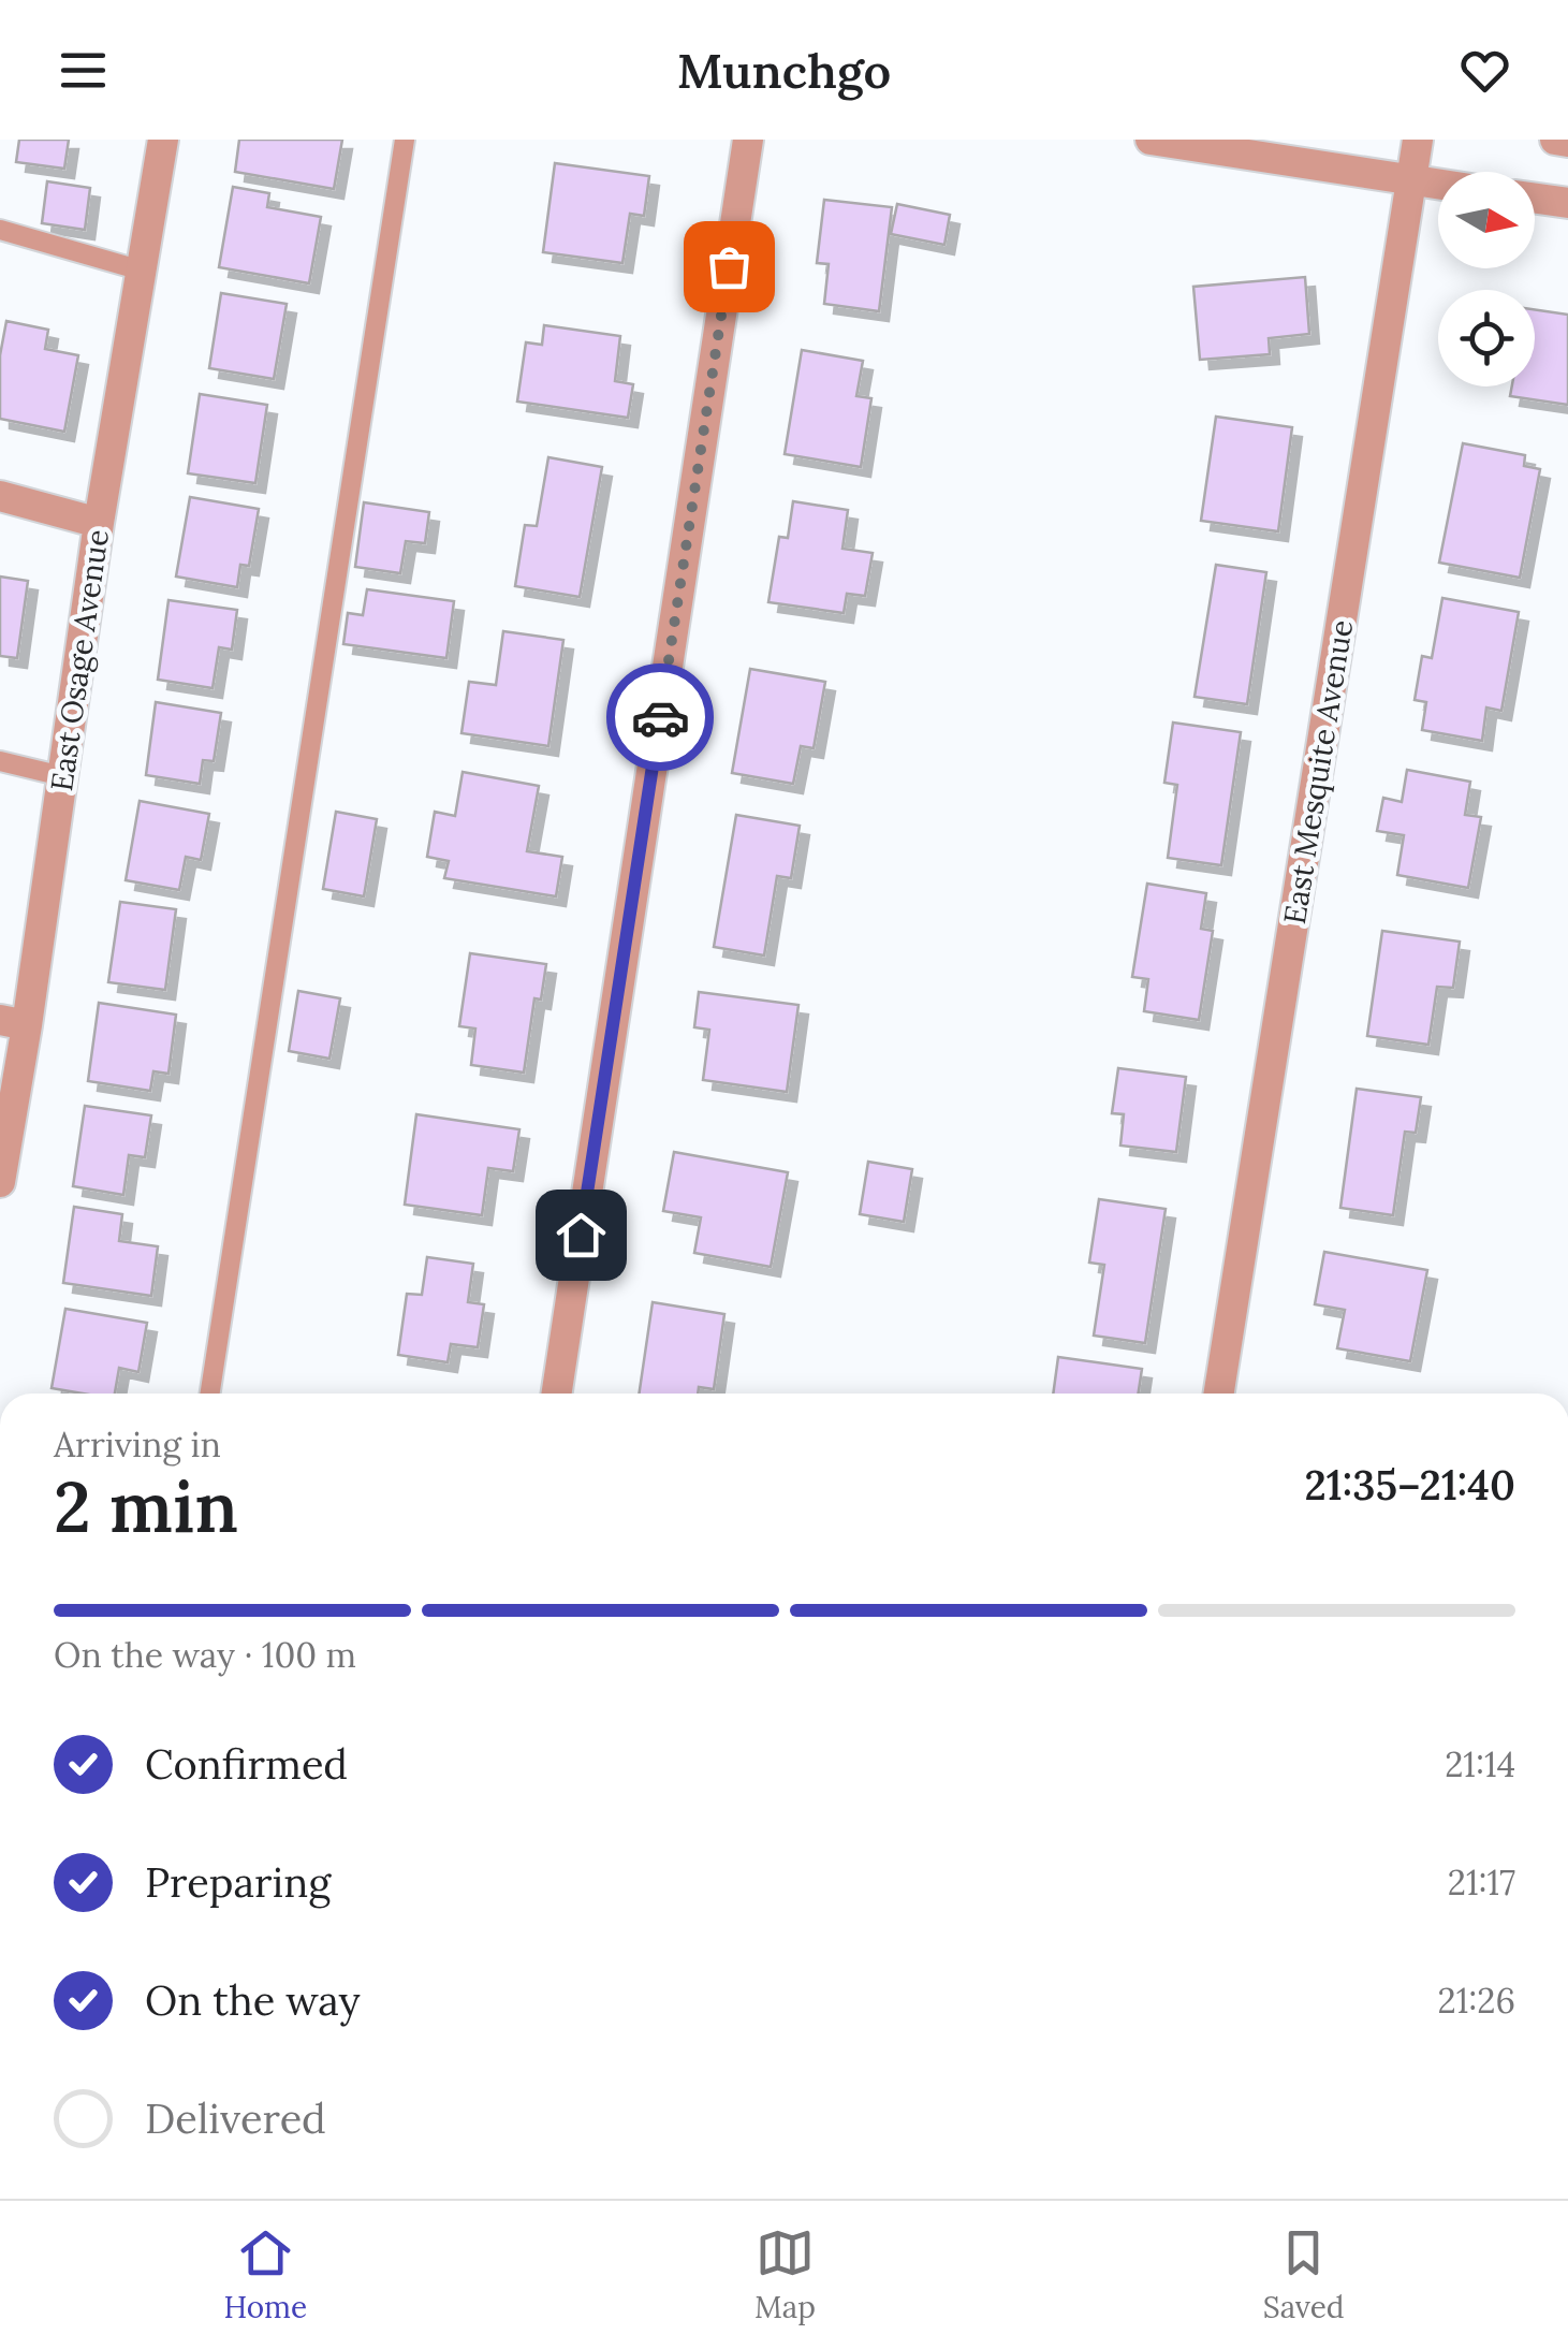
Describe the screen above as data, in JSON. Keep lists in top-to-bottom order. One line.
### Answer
{"streets":{"street":["East Osage Avenue","East Mesquite Avenue"]},"north":"right","page":{"header":"Munchgo","heading":["2 min","Arriving in","21:35–21:40"],"bar":"On the way · 100 m","list":[["Confirmed","21:14"],["Preparing","21:17"],["On the way","21:26"],"Delivered"],"tabs":["Home","Map","Saved"]}}
